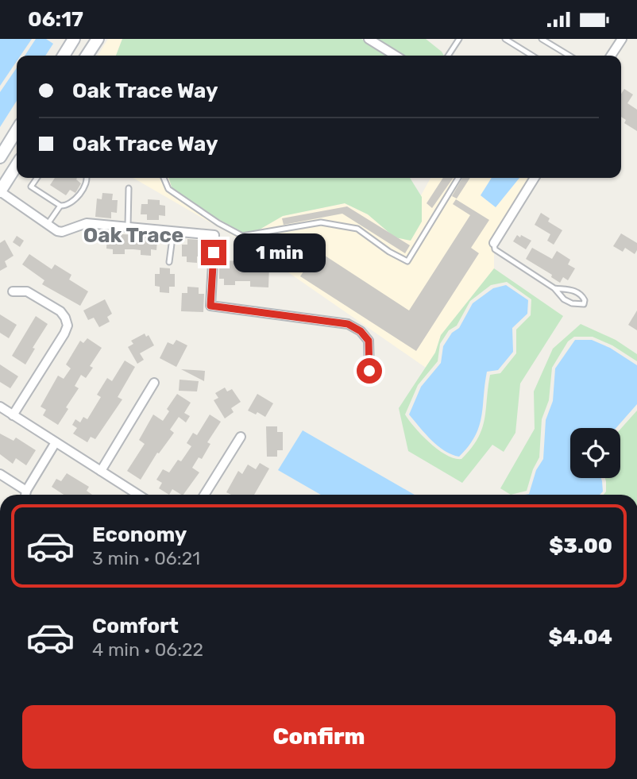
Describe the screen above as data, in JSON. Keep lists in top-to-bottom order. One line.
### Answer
{"districts":["Oak Trace"],"page":{"status":"06:17","banner":["Oak Trace Way","Oak Trace Way"],"bubble":"1 min","list":[{"name":"Economy","note":"3 min · 06:21","value":"$3.00"},{"name":"Comfort","note":"4 min · 06:22","value":"$4.04"}],"buttons":"Confirm"}}
